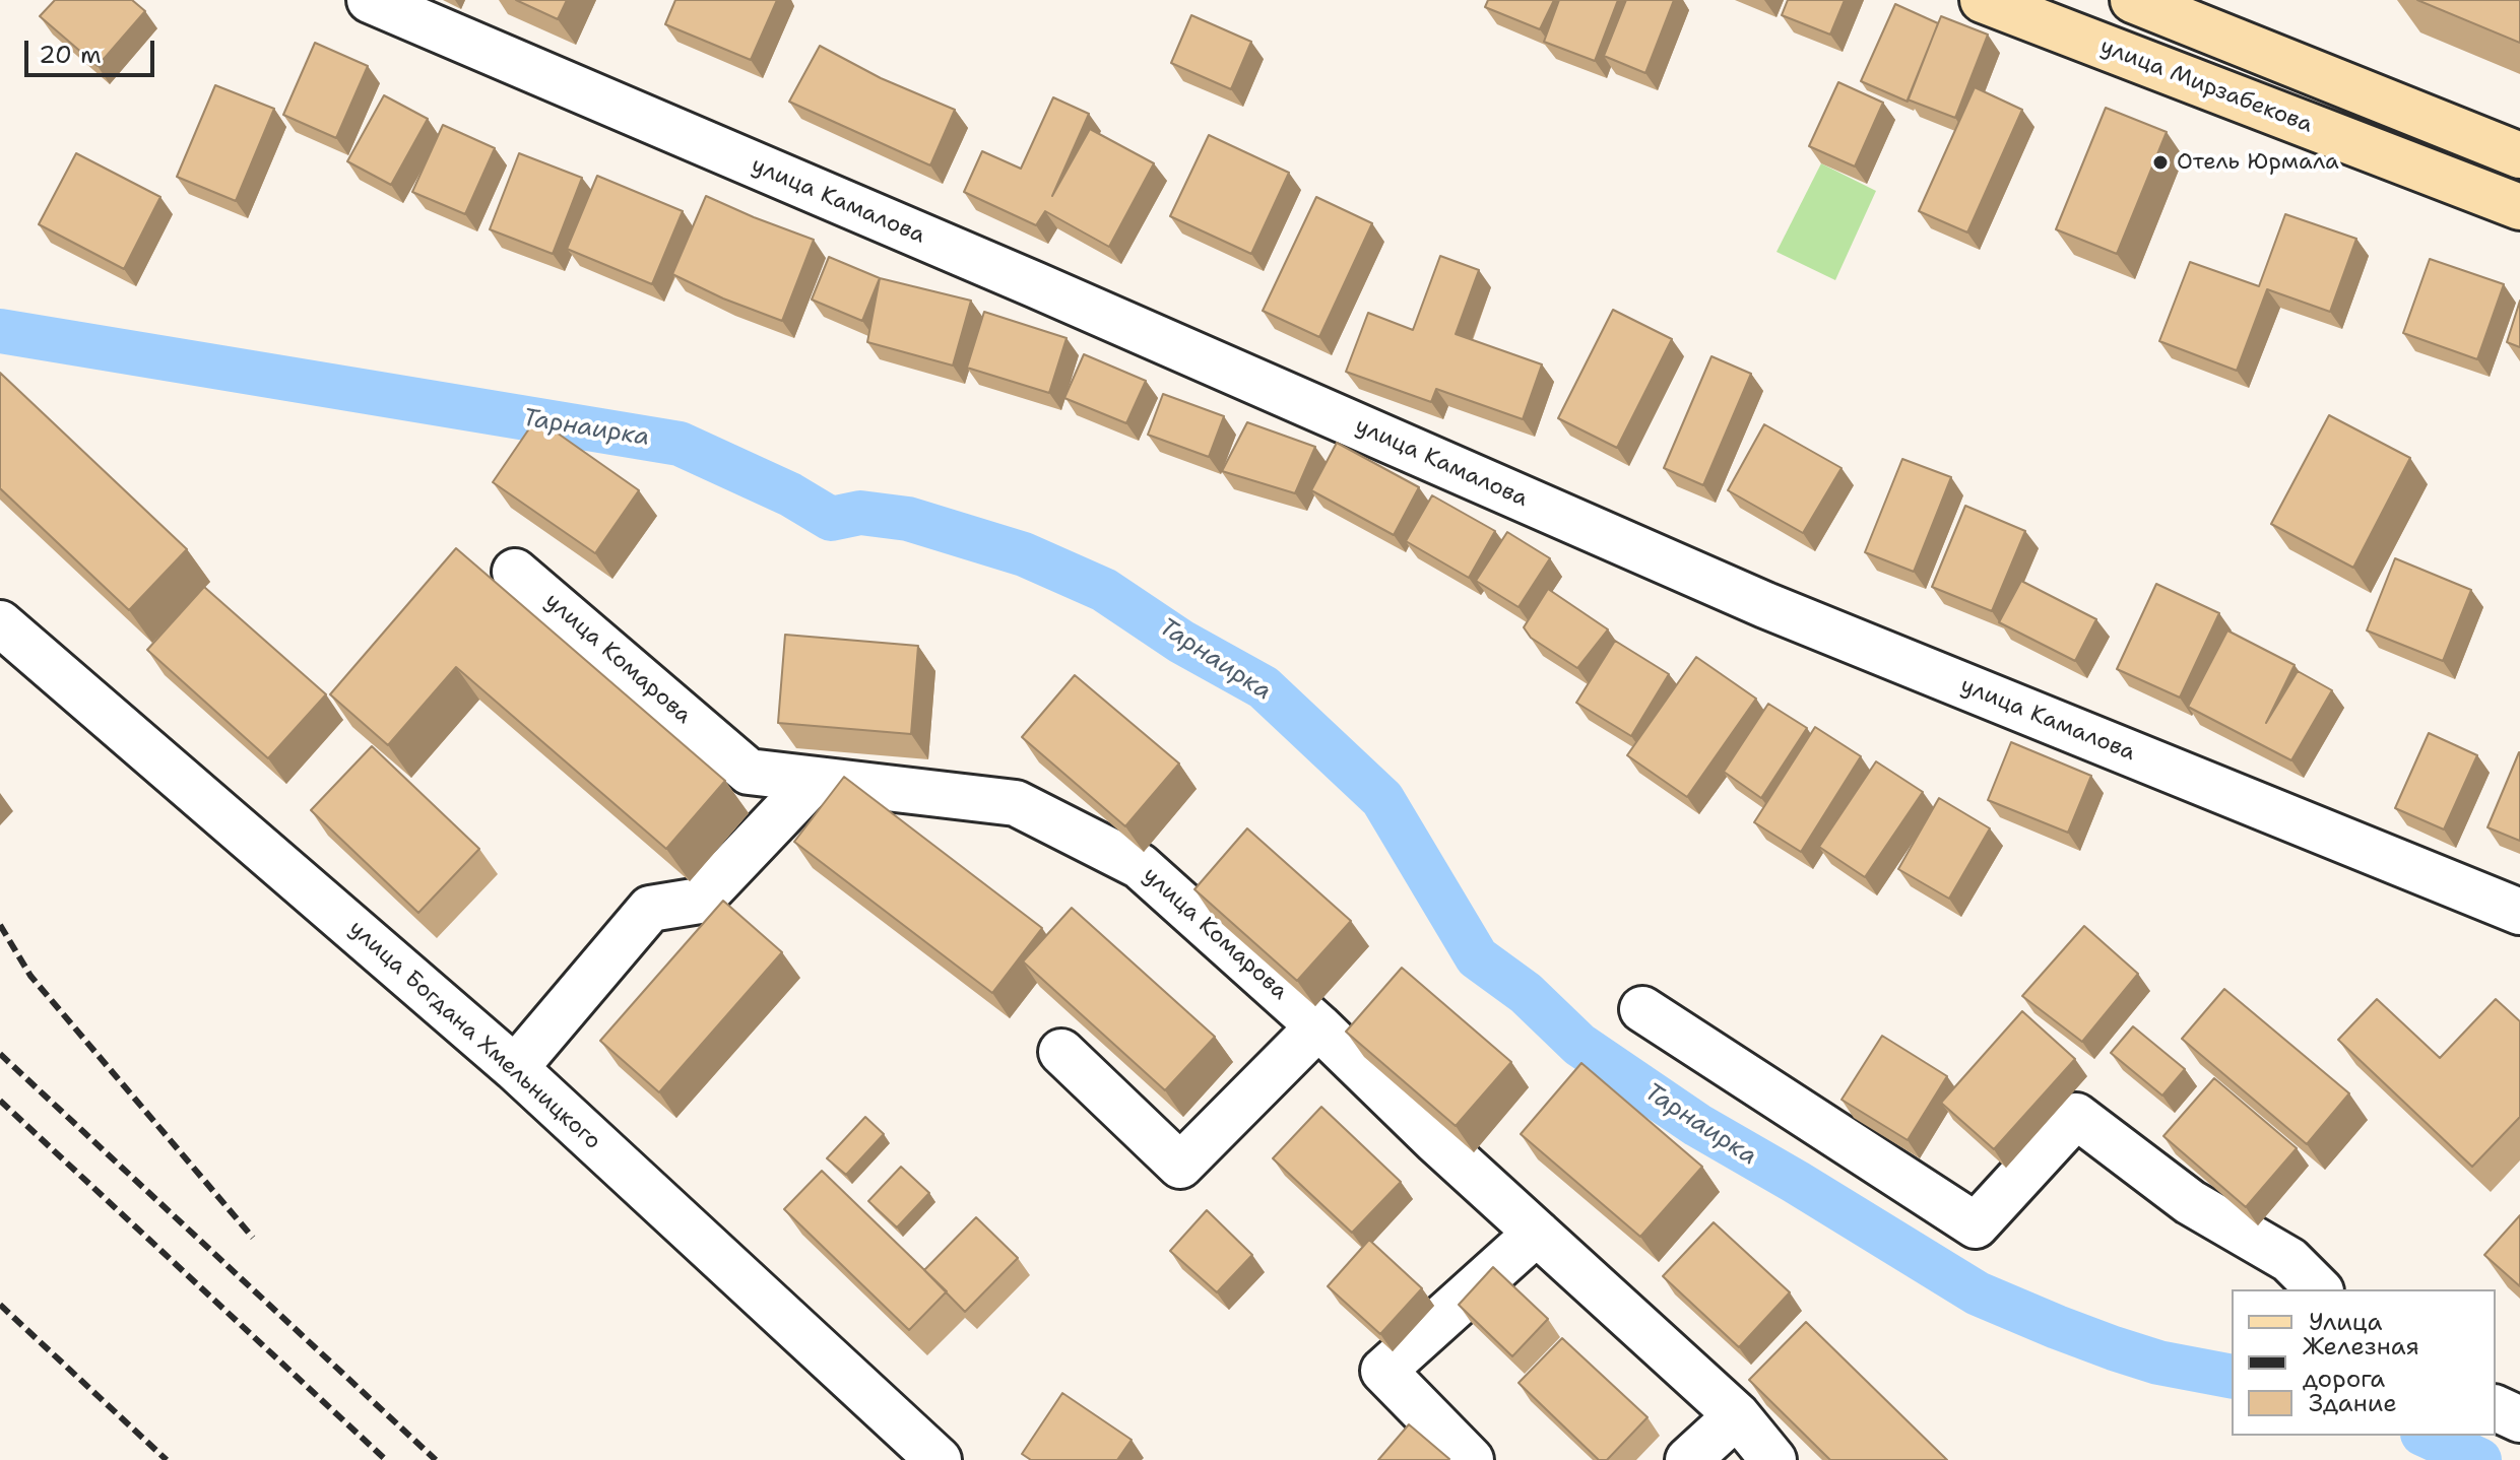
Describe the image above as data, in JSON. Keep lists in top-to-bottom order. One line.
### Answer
{"streets":{"main road":["улица Мирзабекова"],"street":["улица Камалова","улица Комарова","улица Богдана Хмельницкого"]},"water":["Тарнаирка"],"places":["Отель Юрмала"],"legend":["Улица","Железная дорога","Здание"],"scale_bar":"20 m"}
